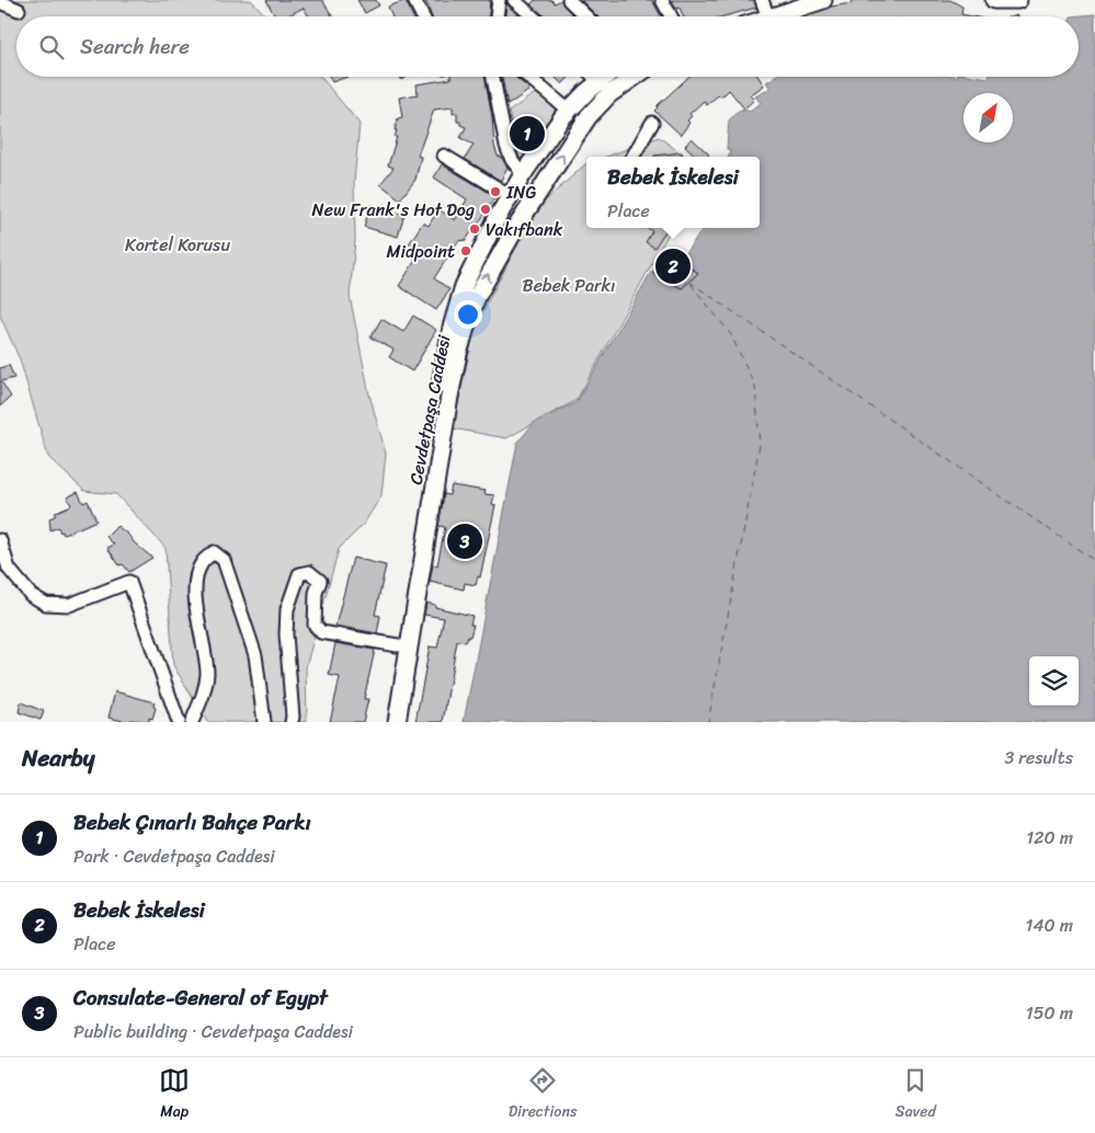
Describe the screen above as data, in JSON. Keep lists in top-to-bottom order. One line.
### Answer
{"streets":{"main road":["Cevdetpaşa Caddesi"]},"parks":["Kortel Korusu","Bebek Parkı"],"places":["ING","New Frank's Hot Dog","Vakıfbank","Midpoint"],"north":"top right","page":{"search":"Search here","pins":["1","2","3"],"popup":["Bebek İskelesi","Place"],"heading":["Nearby","3 results"],"list":[{"mark":"1","name":"Bebek Çınarlı Bahçe Parkı","note":"Park · Cevdetpaşa Caddesi","value":"120 m"},{"mark":"2","name":"Bebek İskelesi","note":"Place","value":"140 m"},{"mark":"3","name":"Consulate-General of Egypt","note":"Public building · Cevdetpaşa Caddesi","value":"150 m"}],"nav":["Map","Directions","Saved"]}}
